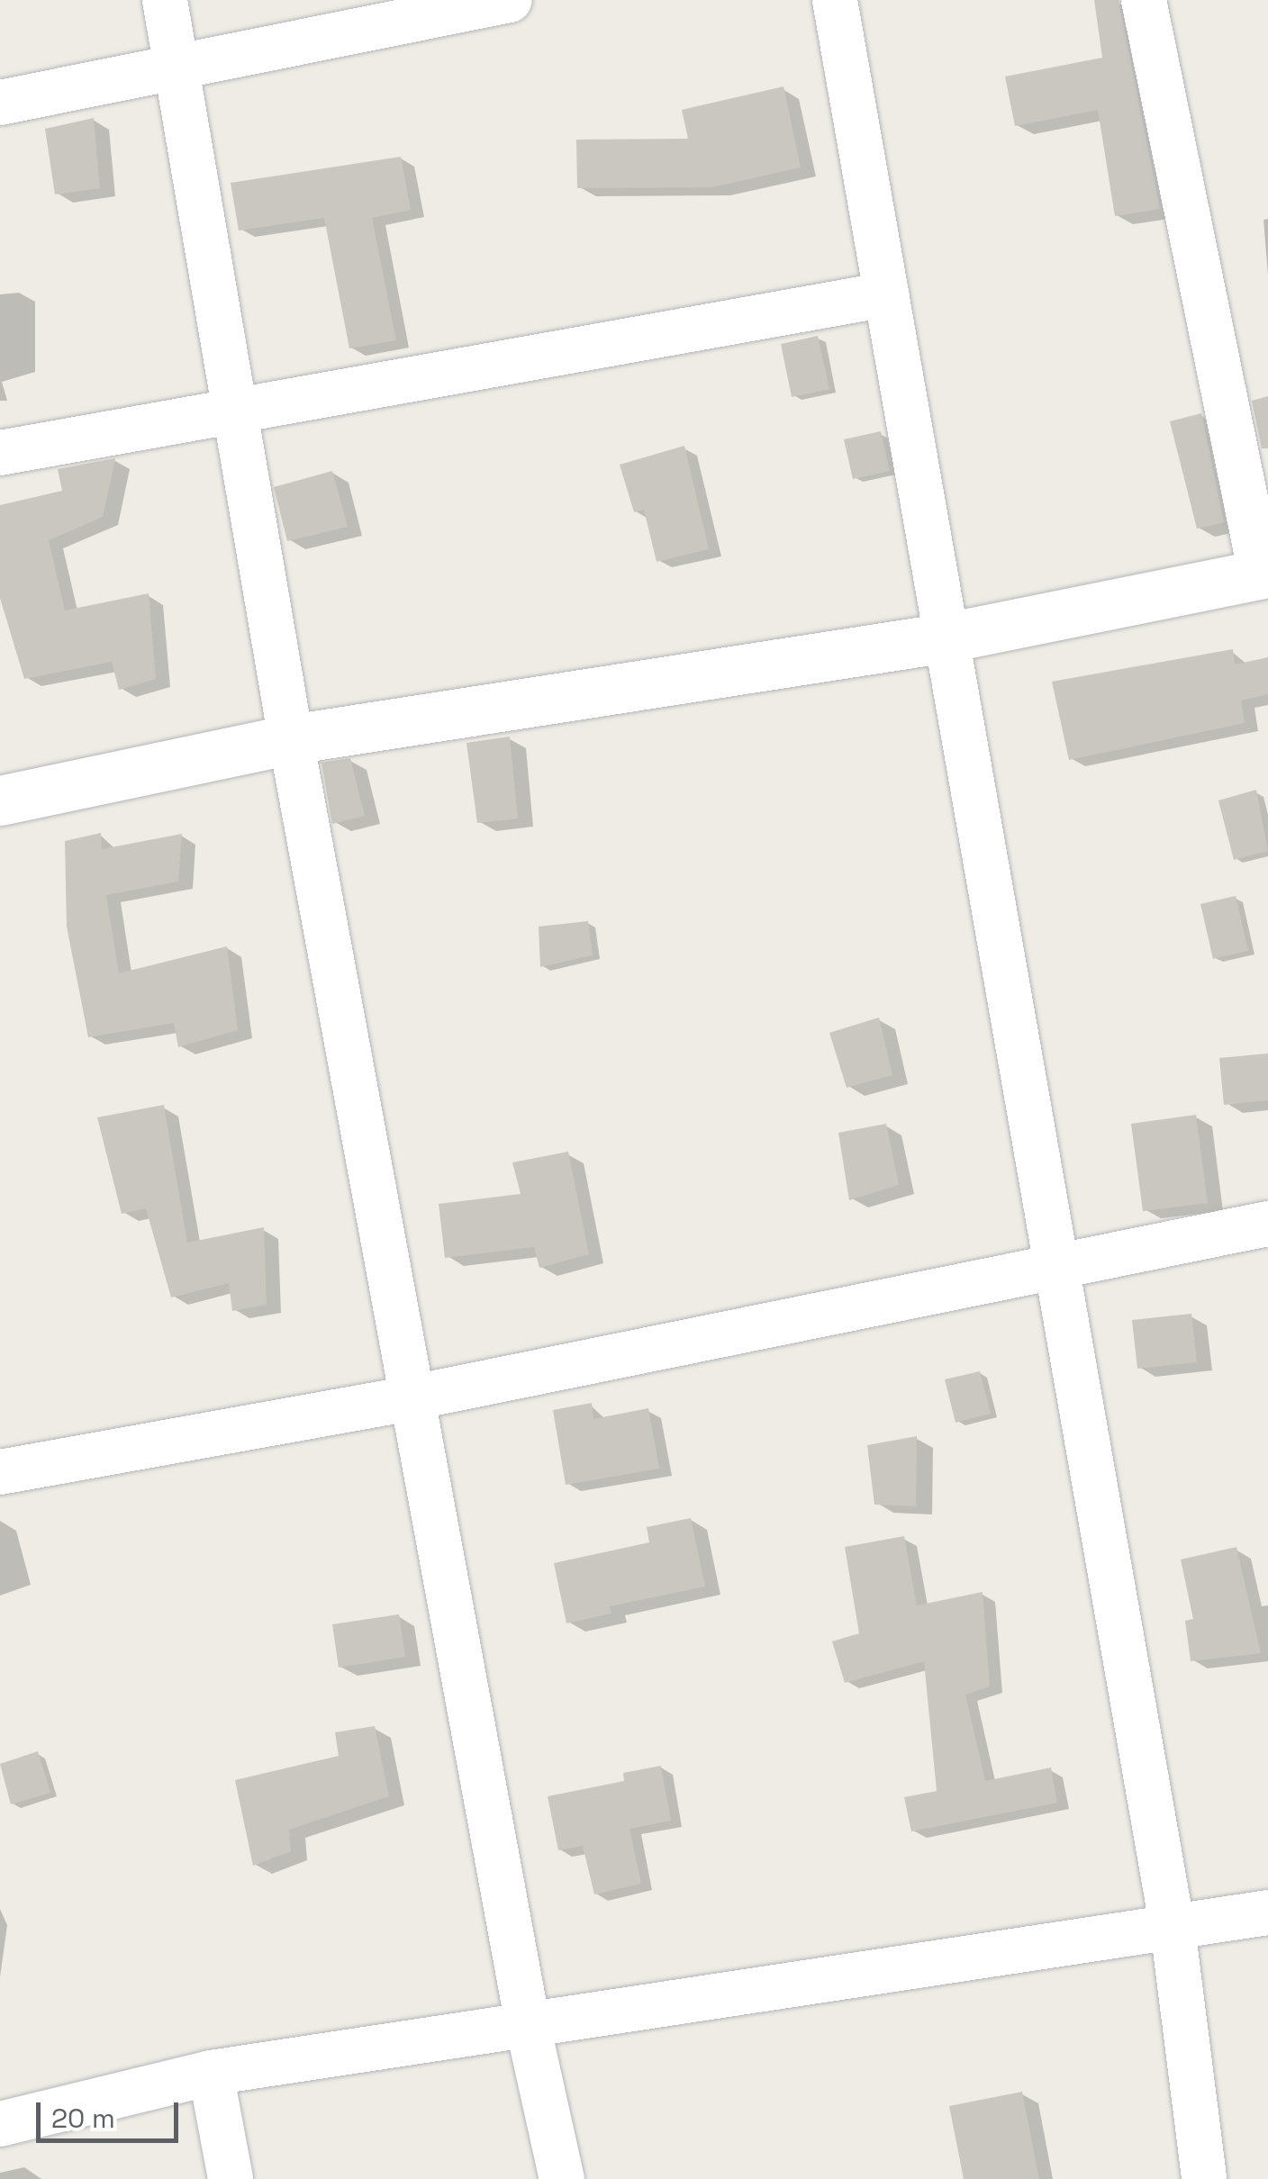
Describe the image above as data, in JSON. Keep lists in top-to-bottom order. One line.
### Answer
{"scale_bar":"20 m"}
